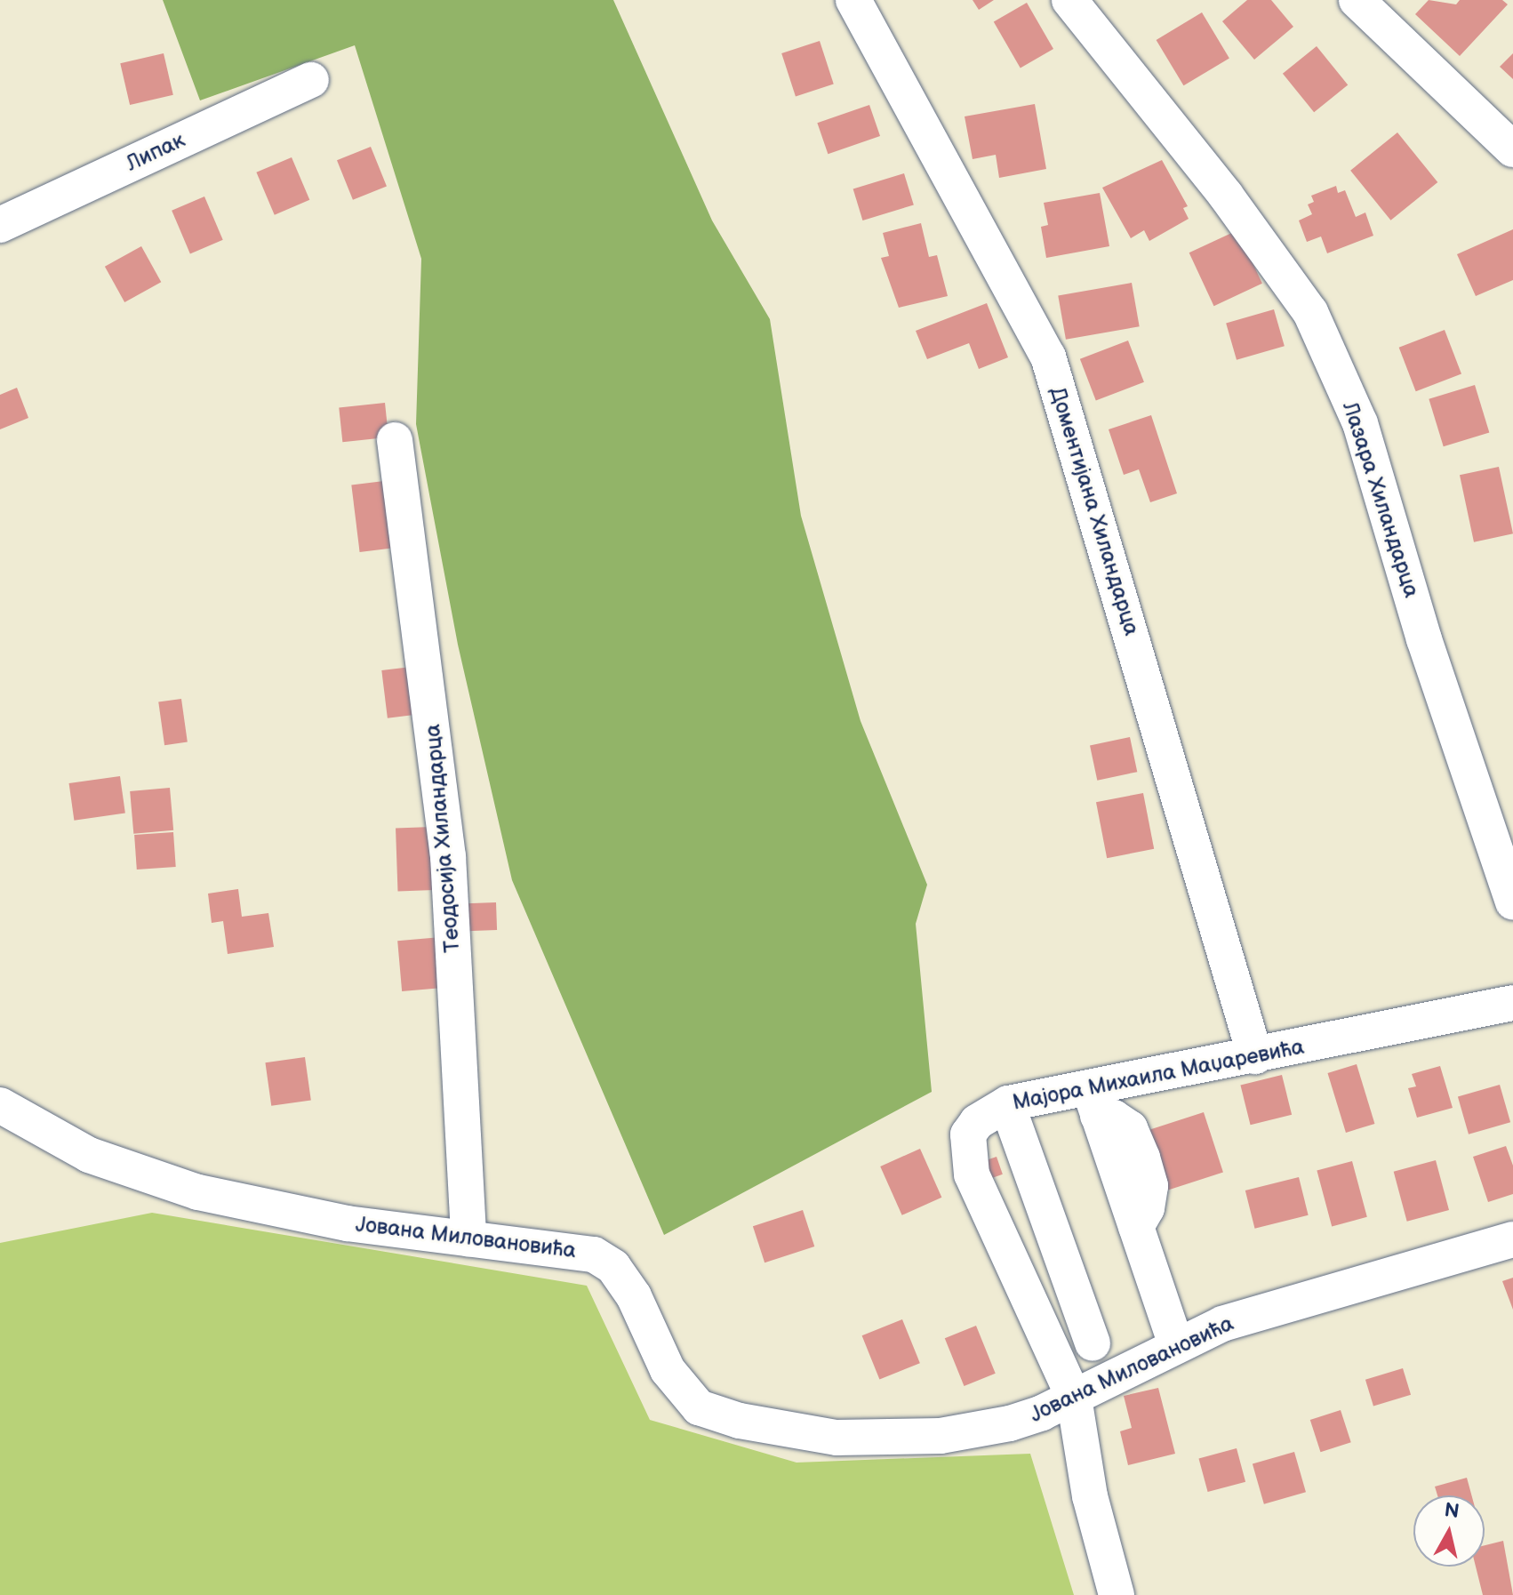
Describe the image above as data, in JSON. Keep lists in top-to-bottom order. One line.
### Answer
{"streets":{"street":["Липак","Лазара Хиландарца","Доментијана Хиландарца","Теодосија Хиландарца","Мајора Михаила Маџаревића","Јована Миловановића"]},"crossings":[["Доментијана Хиландарца","Мајора Михаила Маџаревића"],["Теодосија Хиландарца","Јована Миловановића"],["Мајора Михаила Маџаревића","Јована Миловановића"]],"north":"top"}
